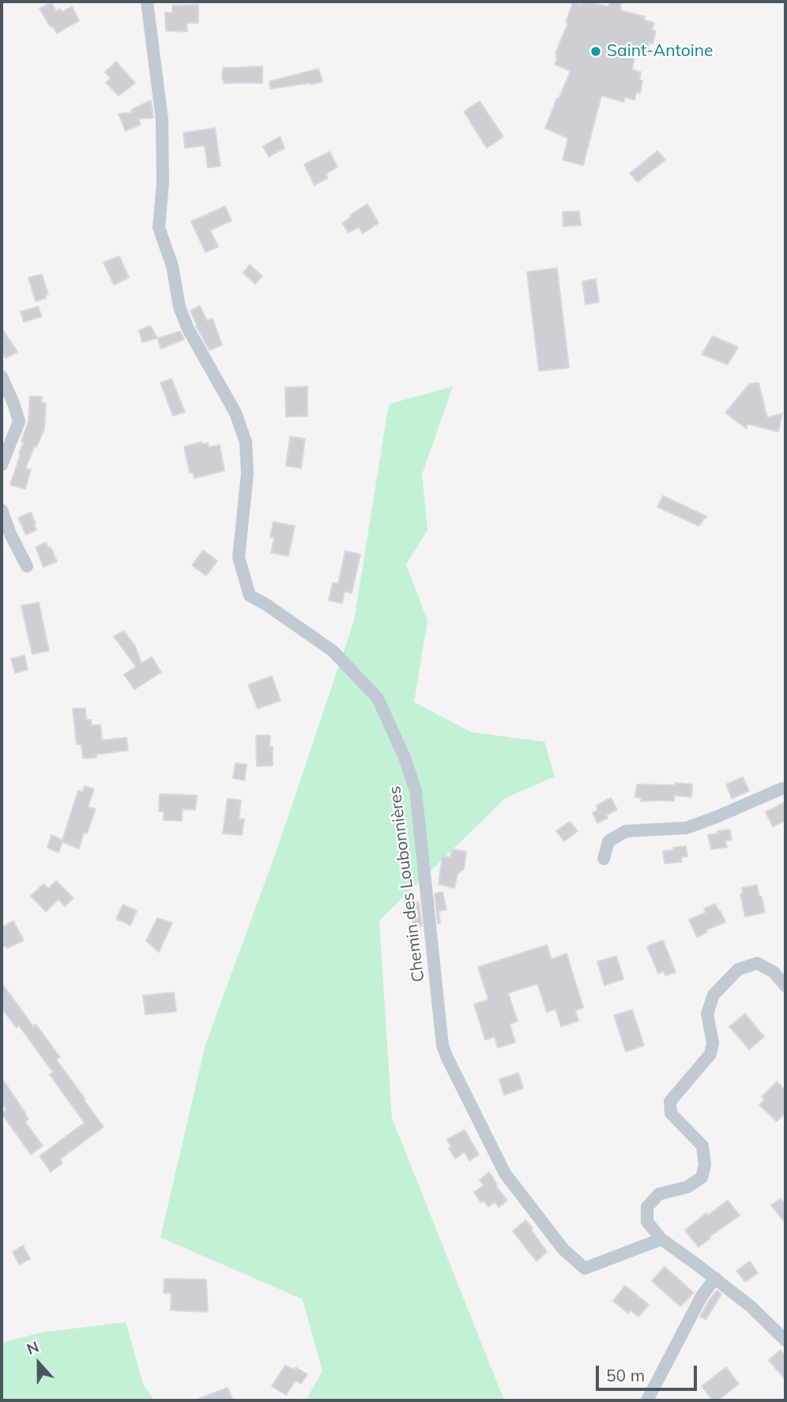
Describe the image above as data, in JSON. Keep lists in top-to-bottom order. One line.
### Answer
{"streets":{"street":["Chemin des Loubonnières"]},"places":["Saint-Antoine"],"scale_bar":"50 m","north":"top"}
